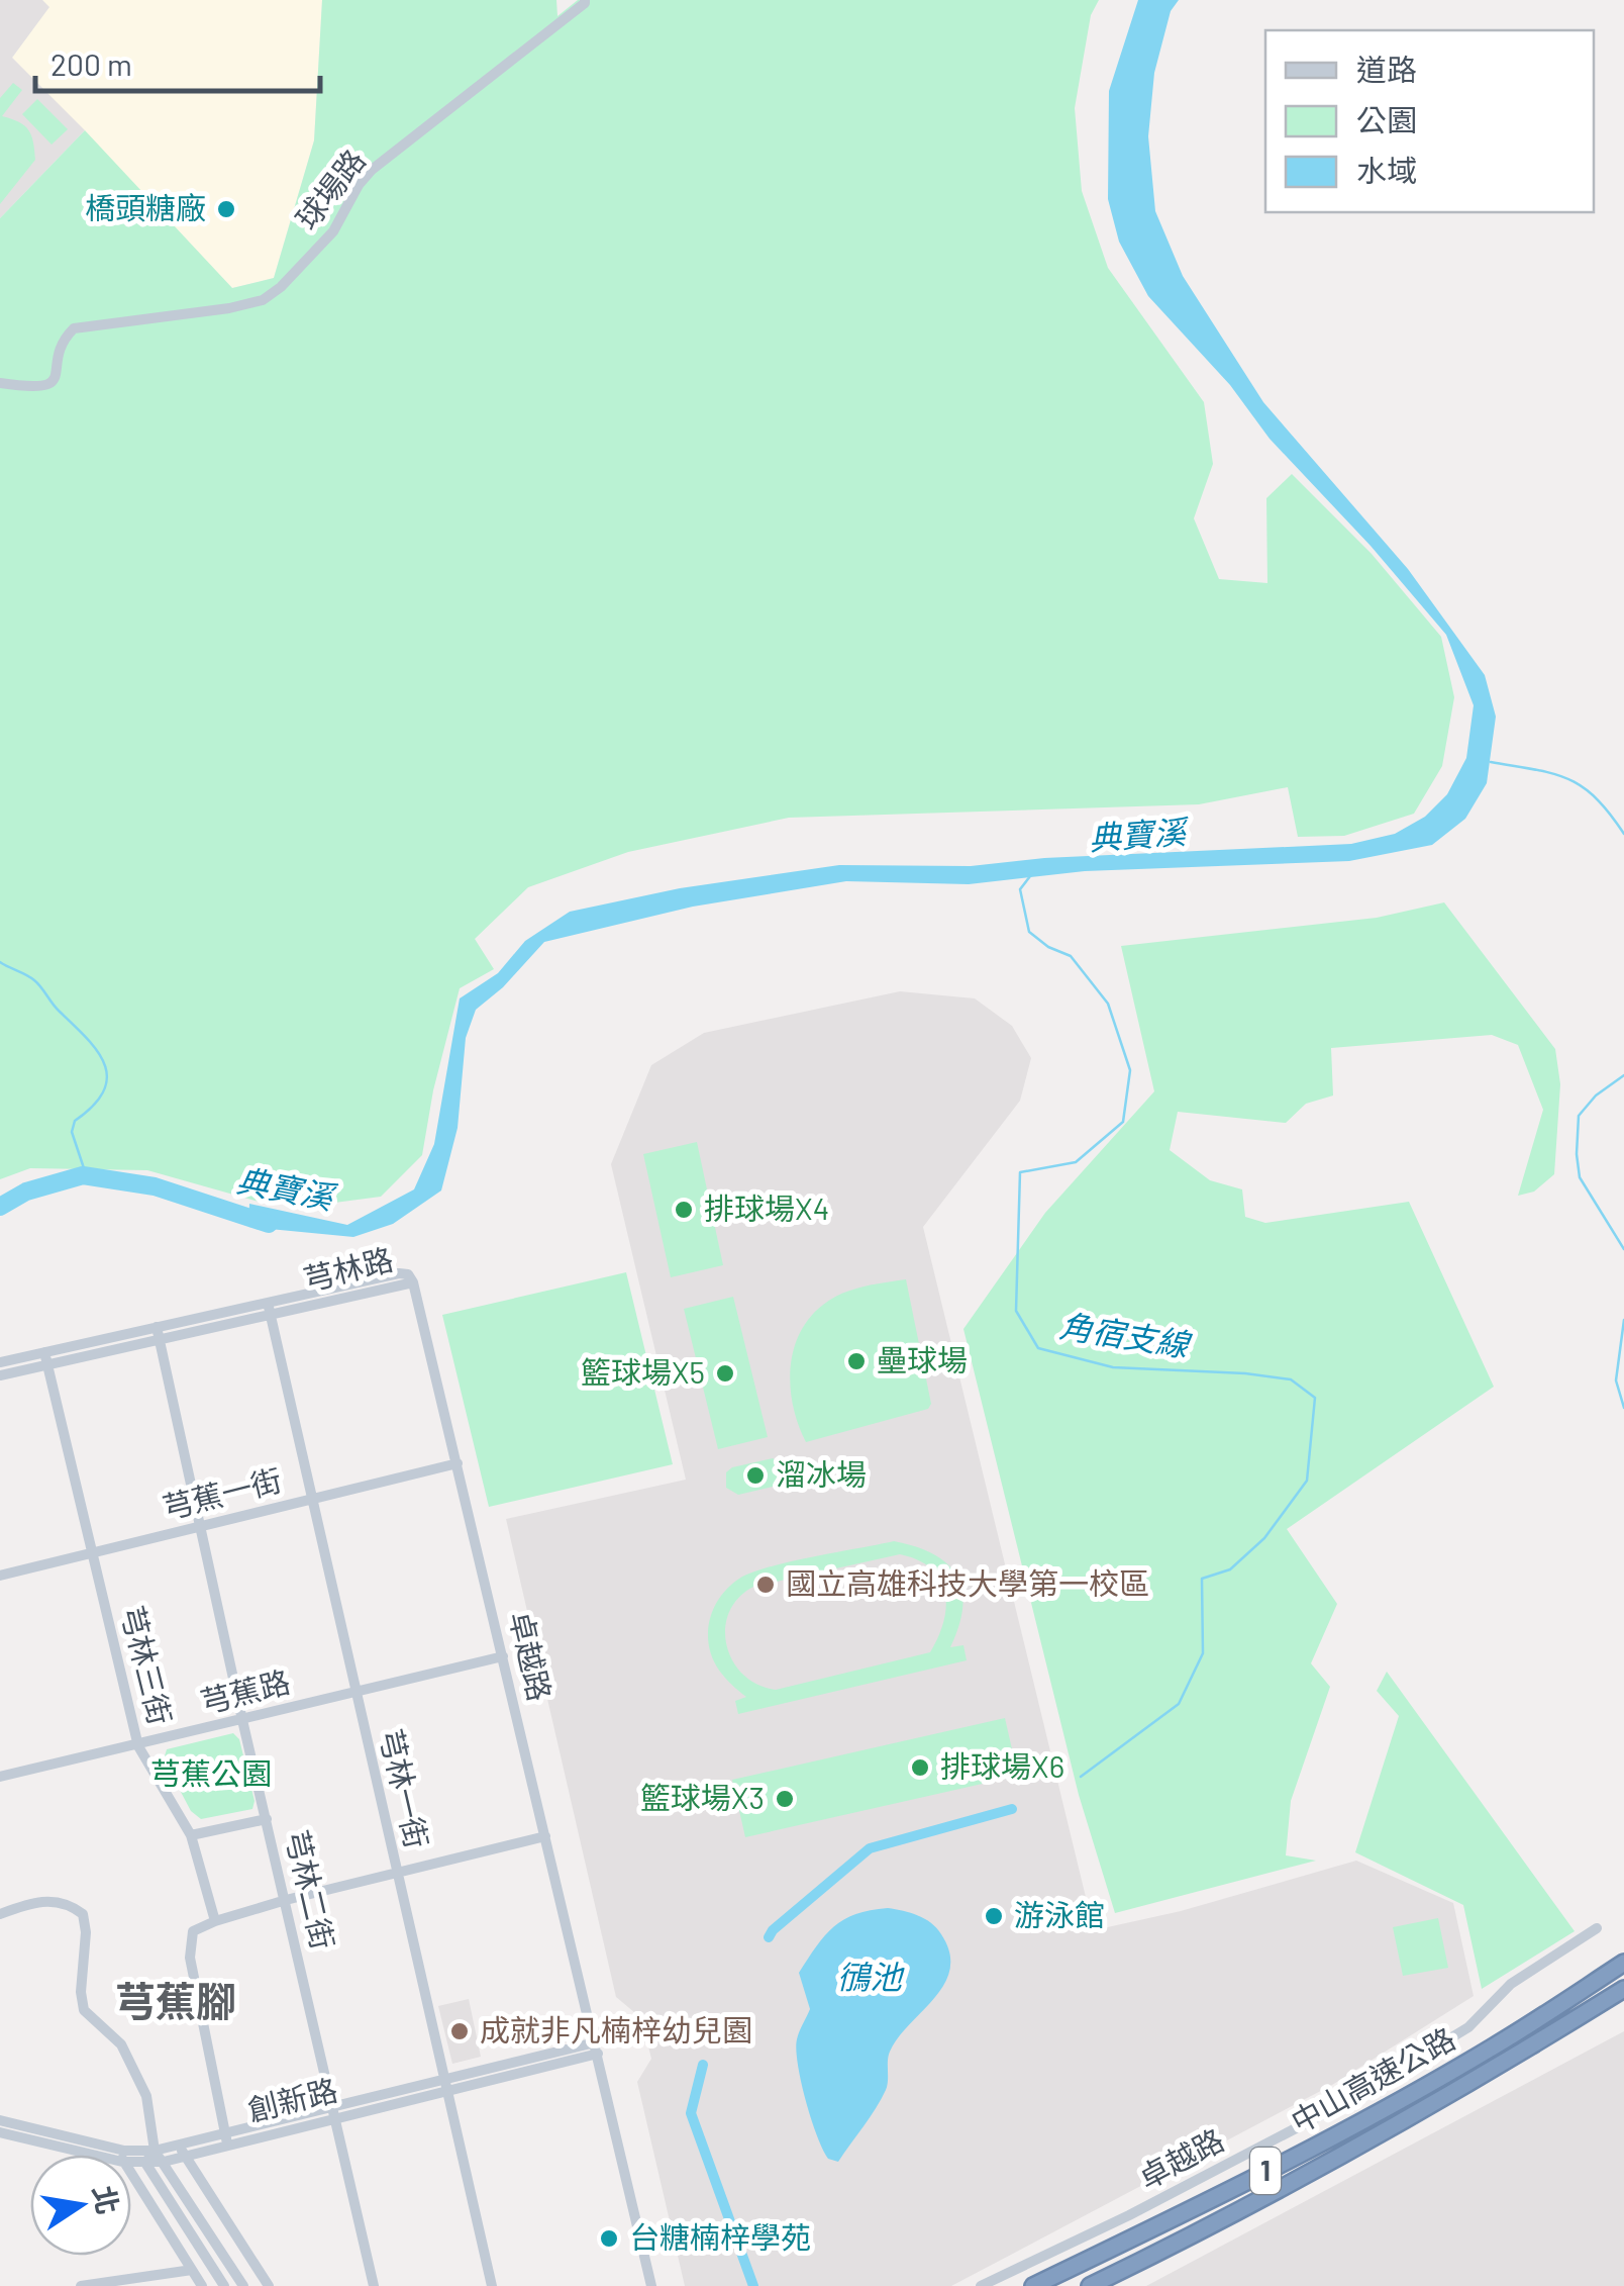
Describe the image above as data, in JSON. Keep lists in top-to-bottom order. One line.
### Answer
{"streets":{"highway":["中山高速公路","1"],"street":["球場路","芎林路","芎蕉一街","卓越路","芎林三街","芎蕉路","芎林一街","芎林二街","創新路"]},"crossings":[["芎林路","卓越路"],["芎林路","芎林三街"],["芎林路","芎林一街"],["芎林路","芎林二街"],["芎蕉一街","卓越路"],["芎蕉一街","芎林三街"],["芎蕉一街","芎林一街"],["芎蕉一街","芎林二街"],["卓越路","芎蕉路"],["卓越路","創新路"],["芎林三街","芎蕉路"],["芎蕉路","芎林一街"],["芎蕉路","芎林二街"],["芎林一街","創新路"],["芎林二街","創新路"]],"districts":["芎蕉腳"],"water":["典寶溪","角宿支線","鴴池"],"parks":["芎蕉公園"],"places":["橋頭糖廠","排球場X4","壘球場","籃球場X5","溜冰場","國立高雄科技大學第一校區","排球場X6","籃球場X3","游泳館","成就非凡楠梓幼兒園","台糖楠梓學苑"],"legend":["道路","公園","水域"],"scale_bar":"200 m","north":"right"}
